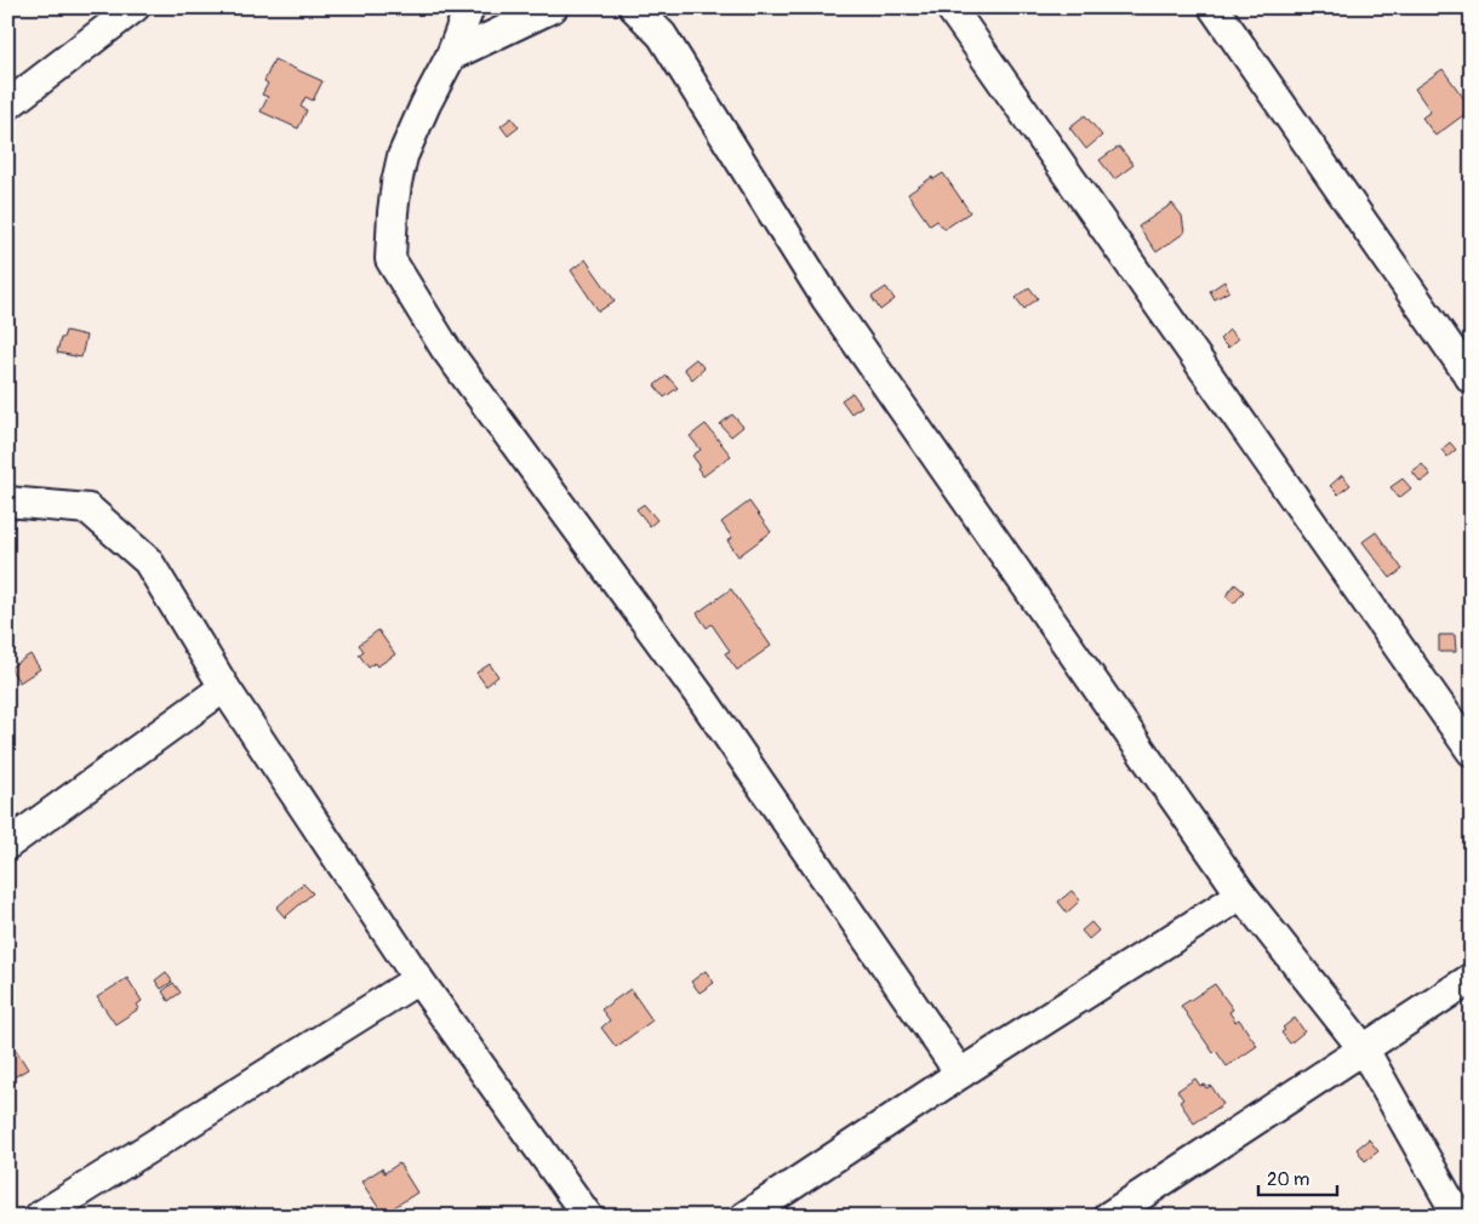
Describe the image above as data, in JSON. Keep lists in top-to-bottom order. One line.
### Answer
{"scale_bar":"20 m"}
